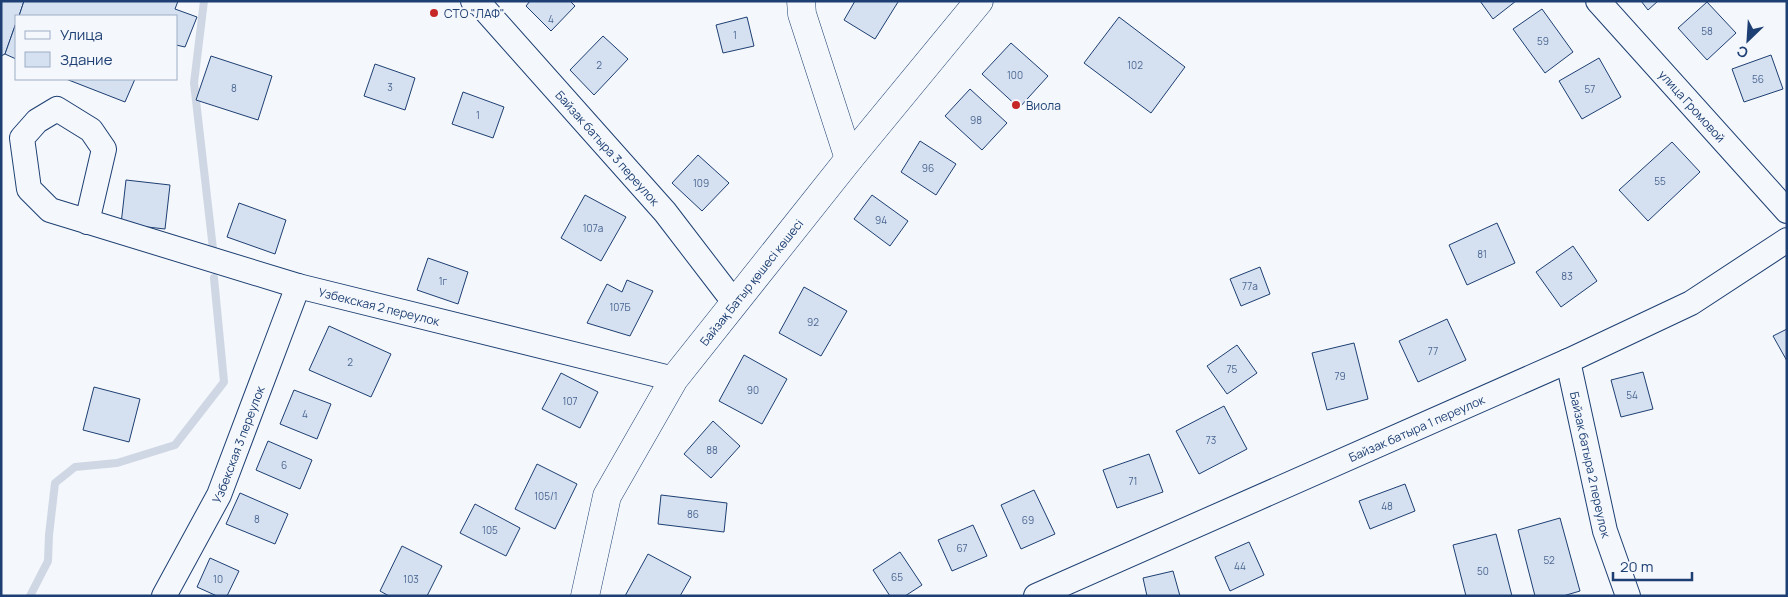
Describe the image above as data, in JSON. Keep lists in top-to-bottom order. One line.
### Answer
{"streets":{"main road":["Байзақ Батыр қөшесі көшесі"],"street":["улица Громовой","Байзак батыра 3 переулок","Узбекская 2 переулок","Байзак батыра 1 переулок","Узбекская 3 переулок","Байзак батыра 2 переулок"]},"crossings":[["Байзак батыра 3 переулок","Байзақ Батыр қөшесі көшесі"],["Байзақ Батыр қөшесі көшесі","Узбекская 2 переулок"],["Узбекская 2 переулок","Узбекская 3 переулок"],["Байзак батыра 1 переулок","Байзак батыра 2 переулок"]],"places":["СТО \"ЛАФ\"","Виола"],"house_numbers":["4","58","1","59","2","102","100","56","3","8","57","1","98","96","55","109","94","107а","81","83","1г","77а","107Б","92","77","2","75","79","90","54","107","4","73","88","6","71","105/1","48","86","8","69","105","67","52","44","50","65","10","103"],"legend":["Улица","Здание"],"scale_bar":"20 m","north":"bottom left"}
